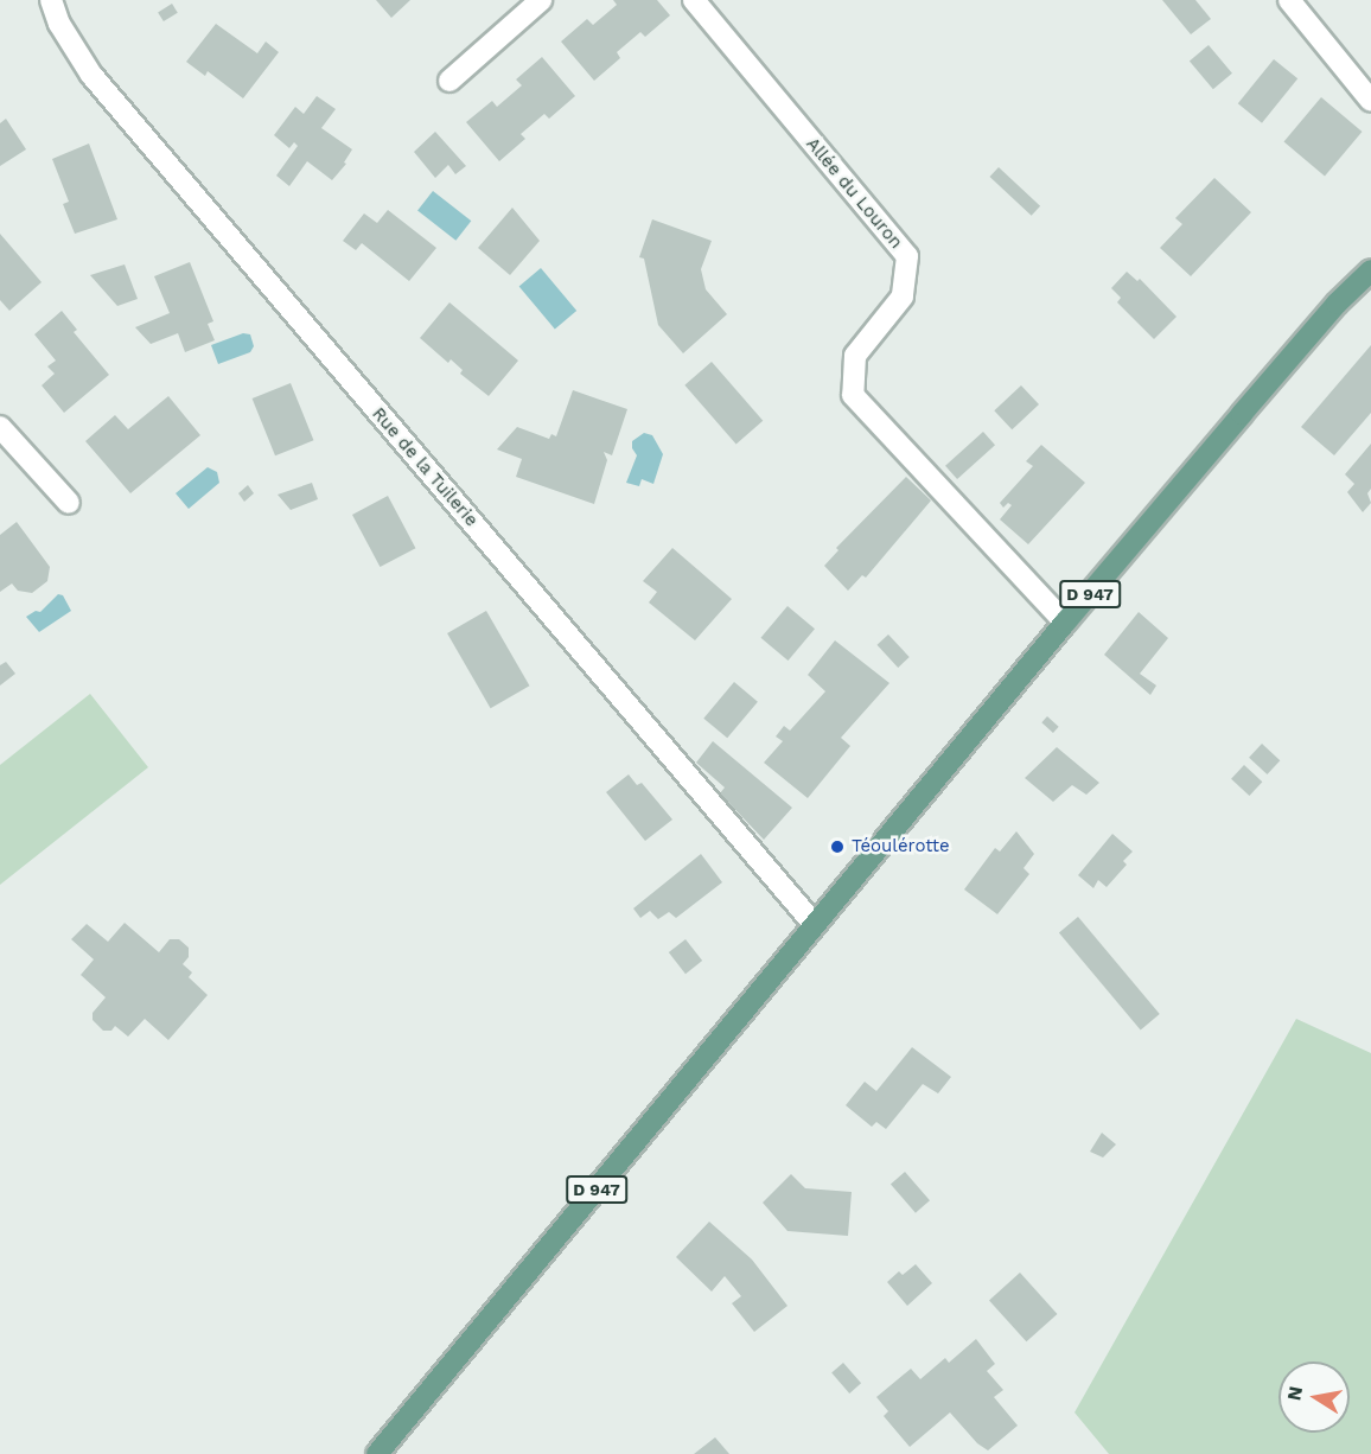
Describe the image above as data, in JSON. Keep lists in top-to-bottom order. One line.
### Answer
{"streets":{"main road":["D 947"],"street":["Allée du Louron","Rue de la Tuilerie"]},"crossings":[["Allée du Louron","D 947"],["Rue de la Tuilerie","D 947"]],"places":["Téoulérotte"],"north":"left"}
